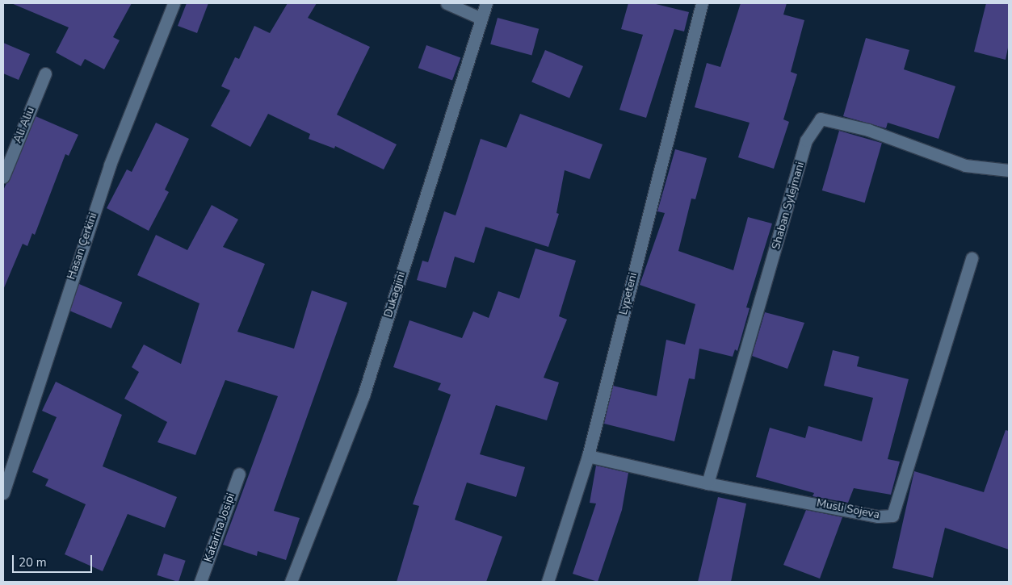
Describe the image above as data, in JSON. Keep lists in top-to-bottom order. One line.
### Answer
{"streets":{"street":["Ali Aliu","Shaban Sylejmani","Hasan Çerkini","Lypeteni","Dukagjini","Musli Sojeva","Katarina Josipi"]},"crossings":[["Shaban Sylejmani","Musli Sojeva"],["Lypeteni","Musli Sojeva"]],"scale_bar":"20 m"}
